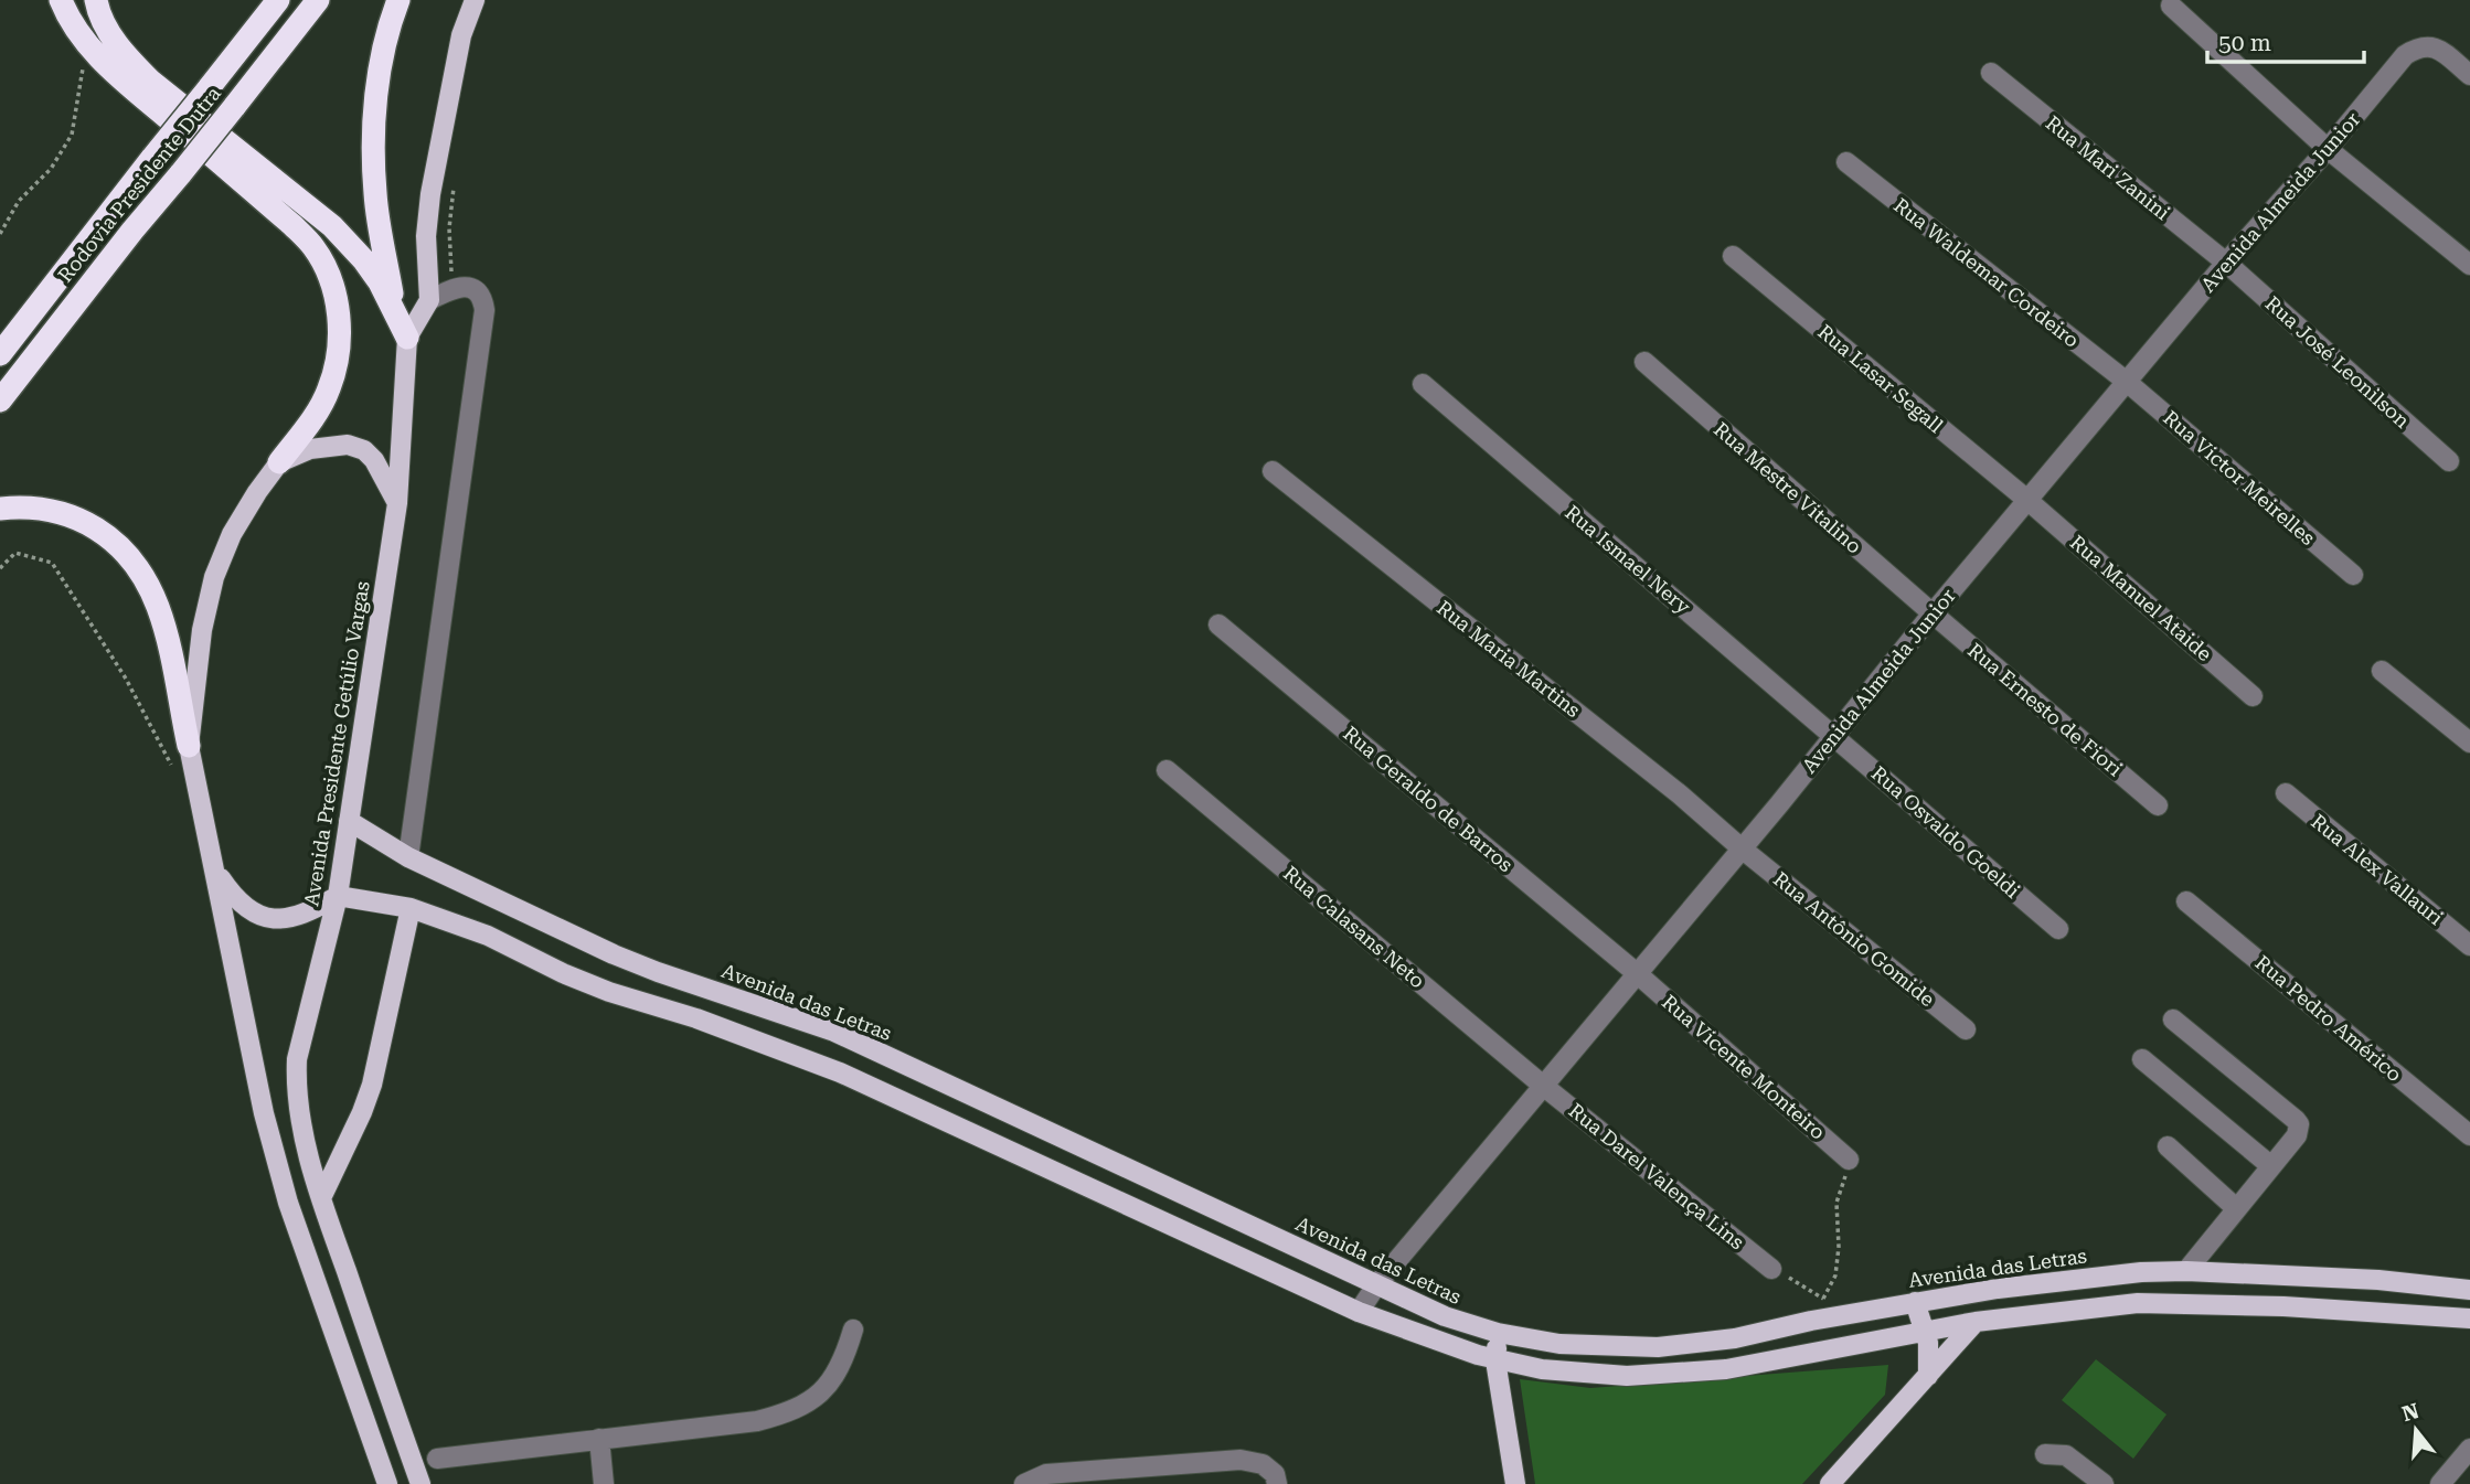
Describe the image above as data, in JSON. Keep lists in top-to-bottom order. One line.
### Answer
{"streets":{"highway":["Rodovia Presidente Dutra"],"main road":["Avenida Presidente Getúlio Vargas","Avenida das Letras"],"street":["Rua Mari Zanini","Avenida Almeida Junior","Rua Waldemar Cordeiro","Rua José Leonilson","Rua Lasar Segall","Rua Victor Meirelles","Rua Mestre Vitalino","Rua Ismael Nery","Rua Manuel Ataide","Rua Maria Martins","Rua Ernesto de Fiori","Rua Geraldo de Barros","Rua Osvaldo Goeldi","Rua Alex Vallauri","Rua Calasans Neto","Rua Antônio Gomide","Rua Pedro Américo","Rua Vicente Monteiro","Rua Darel Valença Lins"]},"crossings":[["Rua Mari Zanini","Avenida Almeida Junior"],["Rua Mari Zanini","Rua José Leonilson"],["Avenida Almeida Junior","Rua Waldemar Cordeiro"],["Avenida Almeida Junior","Rua José Leonilson"],["Avenida Almeida Junior","Rua Lasar Segall"],["Avenida Almeida Junior","Rua Victor Meirelles"],["Avenida Almeida Junior","Rua Mestre Vitalino"],["Avenida Almeida Junior","Rua Ismael Nery"],["Avenida Almeida Junior","Rua Manuel Ataide"],["Avenida Almeida Junior","Rua Maria Martins"],["Avenida Almeida Junior","Rua Ernesto de Fiori"],["Avenida Almeida Junior","Rua Geraldo de Barros"],["Avenida Almeida Junior","Rua Osvaldo Goeldi"],["Avenida Almeida Junior","Rua Calasans Neto"],["Avenida Almeida Junior","Rua Antônio Gomide"],["Avenida Almeida Junior","Avenida das Letras"],["Avenida Almeida Junior","Rua Vicente Monteiro"],["Avenida Almeida Junior","Rua Darel Valença Lins"],["Rua Waldemar Cordeiro","Rua Victor Meirelles"],["Rua Lasar Segall","Rua Manuel Ataide"],["Rua Mestre Vitalino","Rua Ernesto de Fiori"],["Rua Ismael Nery","Rua Osvaldo Goeldi"],["Rua Maria Martins","Rua Antônio Gomide"],["Avenida Presidente Getúlio Vargas","Avenida das Letras"],["Rua Geraldo de Barros","Rua Vicente Monteiro"],["Rua Calasans Neto","Rua Darel Valença Lins"]],"scale_bar":"50 m","north":"top"}
